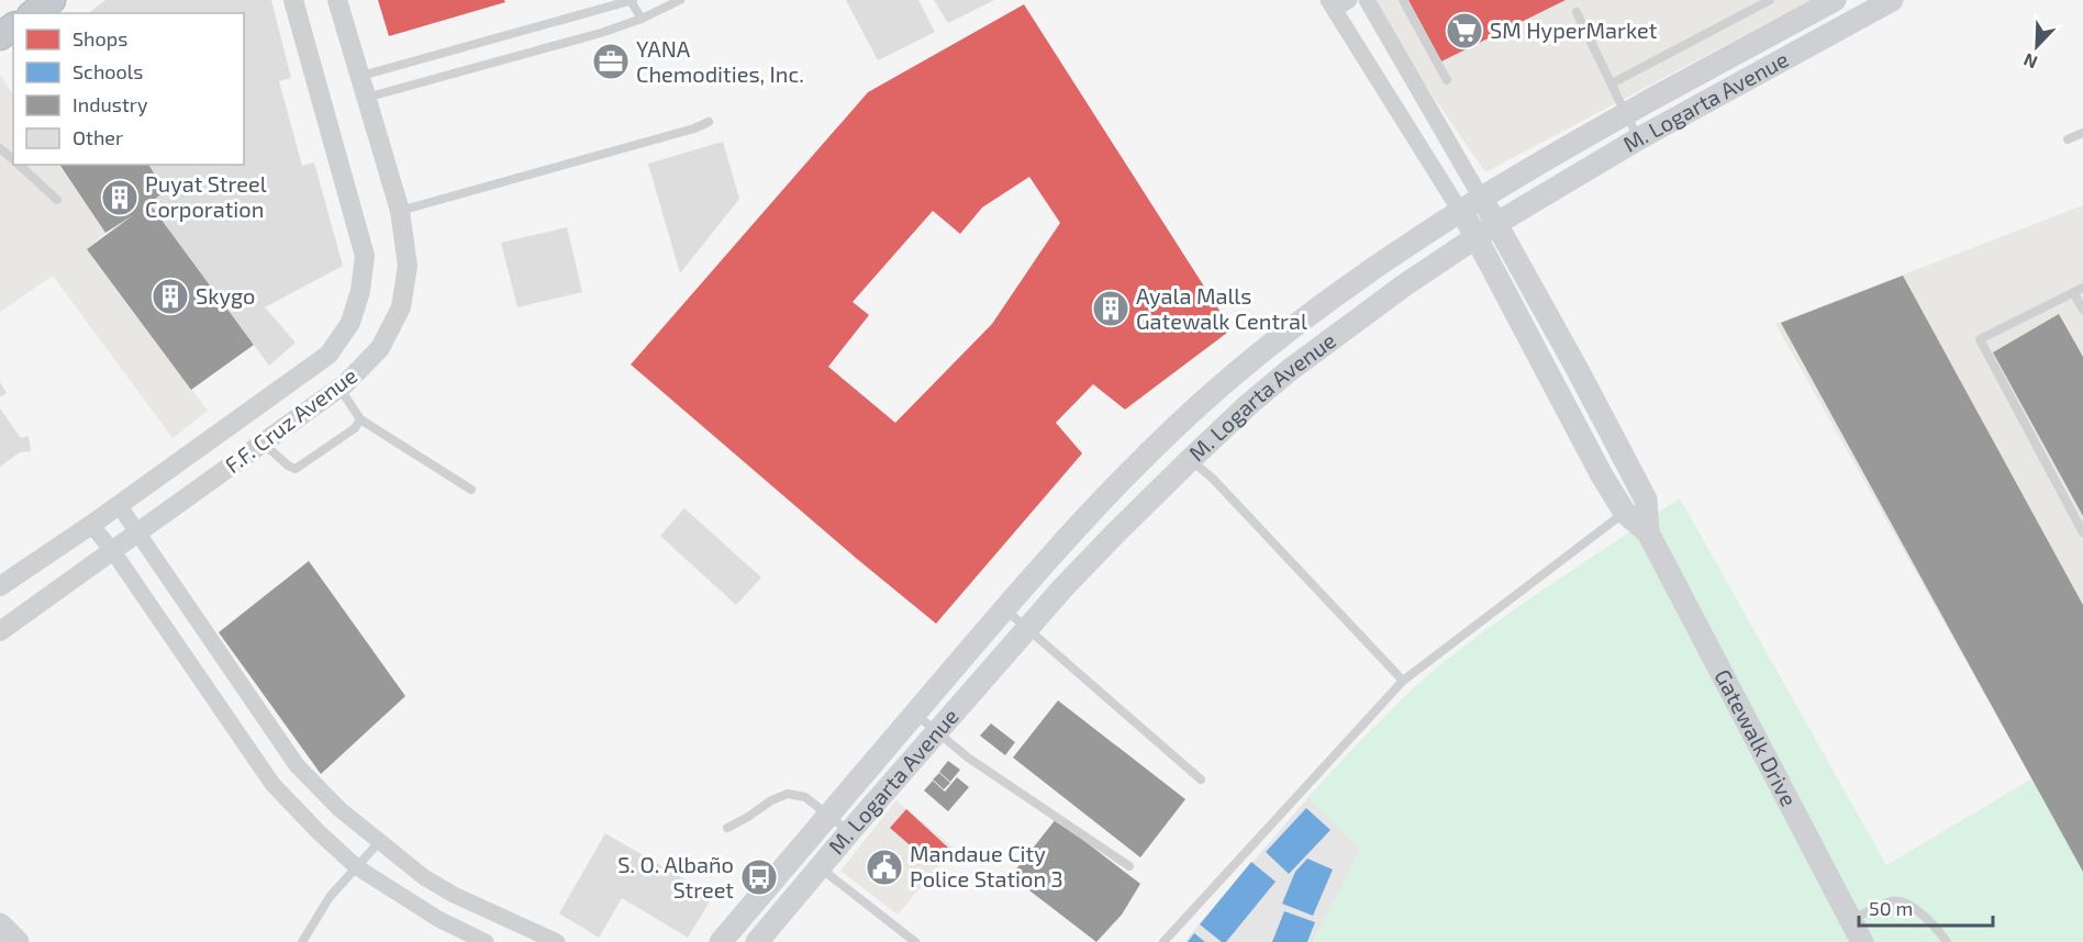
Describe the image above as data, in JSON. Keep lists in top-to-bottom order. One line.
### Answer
{"streets":{"main road":["M. Logarta Avenue","Gatewalk Drive"],"street":["F.F. Cruz Avenue"]},"crossings":[["M. Logarta Avenue","Gatewalk Drive"]],"places":{"supermarket":["SM HyperMarket"],"office":["YANA Chemodities, Inc."],"building":["Puyat Streel Corporation","Skygo","Ayala Malls Gatewalk Central"],"public building":["Mandaue City Police Station 3"],"bus stop":["S. O. Albaño Street"]},"legend":["Shops","Schools","Industry","Other"],"scale_bar":"50 m","north":"bottom left"}
